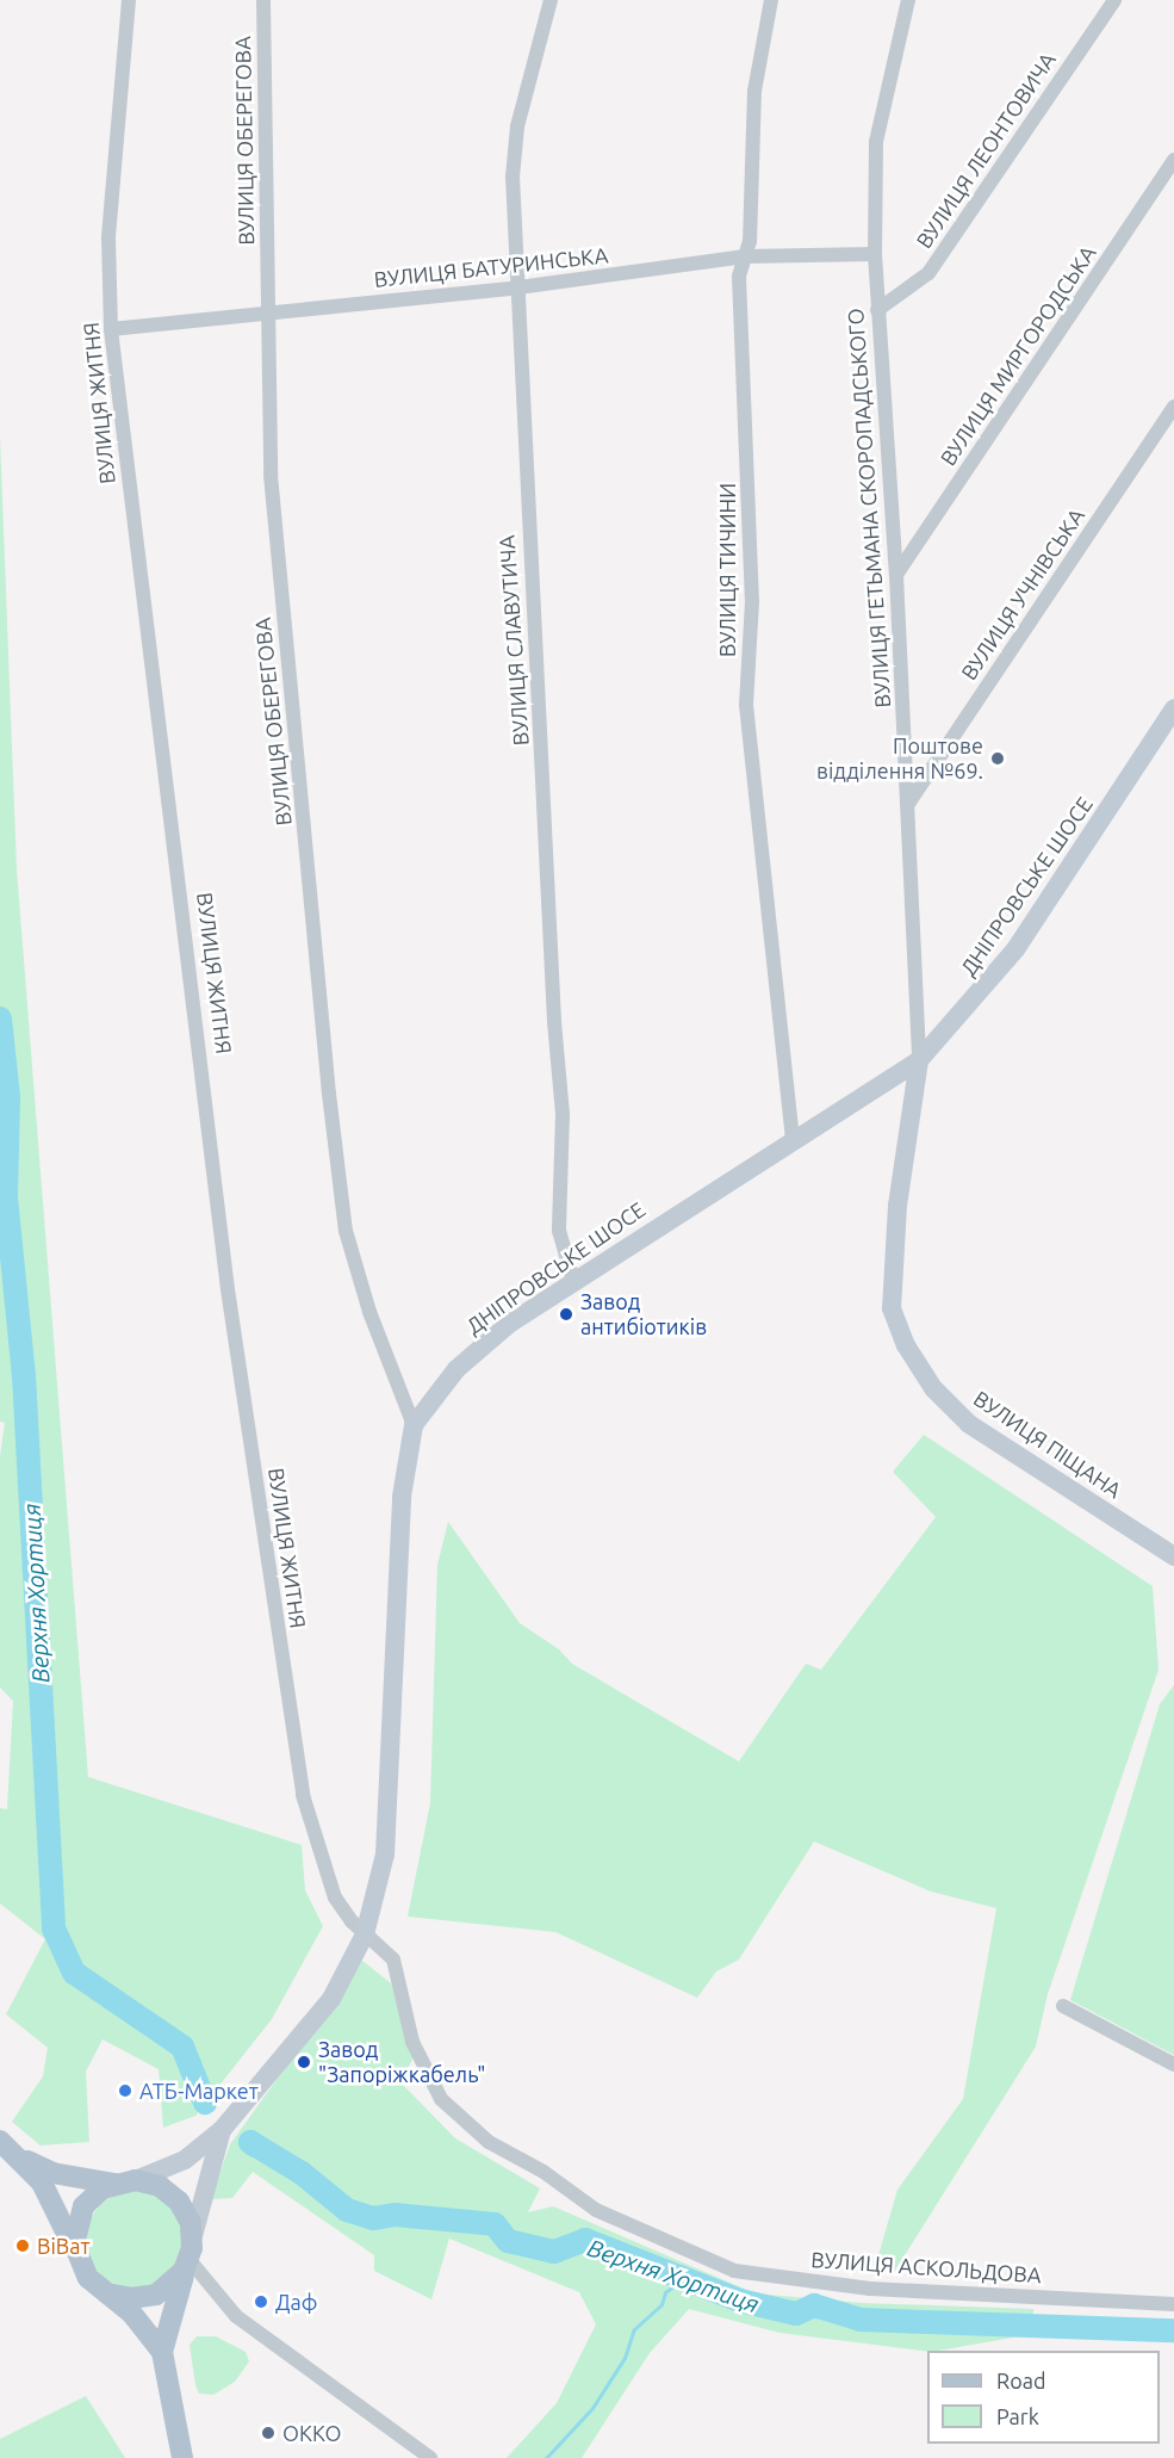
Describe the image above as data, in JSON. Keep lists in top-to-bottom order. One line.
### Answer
{"streets":{"street":["ВУЛИЦЯ ОБЕРЕГОВА","ВУЛИЦЯ ЛЕОНТОВИЧА","ВУЛИЦЯ БАТУРИНСЬКА","ВУЛИЦЯ МИРГОРОДСЬКА","ВУЛИЦЯ ЖИТНЯ","ВУЛИЦЯ ГЕТЬМАНА СКОРОПАДСЬКОГО","ВУЛИЦЯ ТИЧИНИ","ВУЛИЦЯ УЧНІВСЬКА","ВУЛИЦЯ СЛАВУТИЧА","ДНІПРОВСЬКЕ ШОСЕ","ВУЛИЦЯ ПІЩАНА","ВУЛИЦЯ АСКОЛЬДОВА"]},"crossings":[["ВУЛИЦЯ ОБЕРЕГОВА","ВУЛИЦЯ БАТУРИНСЬКА"],["ВУЛИЦЯ ОБЕРЕГОВА","ДНІПРОВСЬКЕ ШОСЕ"],["ВУЛИЦЯ ЛЕОНТОВИЧА","ВУЛИЦЯ ГЕТЬМАНА СКОРОПАДСЬКОГО"],["ВУЛИЦЯ БАТУРИНСЬКА","ВУЛИЦЯ ЖИТНЯ"],["ВУЛИЦЯ БАТУРИНСЬКА","ВУЛИЦЯ ГЕТЬМАНА СКОРОПАДСЬКОГО"],["ВУЛИЦЯ БАТУРИНСЬКА","ВУЛИЦЯ ТИЧИНИ"],["ВУЛИЦЯ БАТУРИНСЬКА","ВУЛИЦЯ СЛАВУТИЧА"],["ВУЛИЦЯ МИРГОРОДСЬКА","ВУЛИЦЯ ГЕТЬМАНА СКОРОПАДСЬКОГО"],["ВУЛИЦЯ ЖИТНЯ","ВУЛИЦЯ АСКОЛЬДОВА"],["ВУЛИЦЯ ГЕТЬМАНА СКОРОПАДСЬКОГО","ВУЛИЦЯ УЧНІВСЬКА"],["ВУЛИЦЯ ГЕТЬМАНА СКОРОПАДСЬКОГО","ДНІПРОВСЬКЕ ШОСЕ"],["ВУЛИЦЯ ГЕТЬМАНА СКОРОПАДСЬКОГО","ВУЛИЦЯ ПІЩАНА"],["ВУЛИЦЯ ТИЧИНИ","ДНІПРОВСЬКЕ ШОСЕ"],["ВУЛИЦЯ СЛАВУТИЧА","ДНІПРОВСЬКЕ ШОСЕ"],["ДНІПРОВСЬКЕ ШОСЕ","ВУЛИЦЯ ПІЩАНА"]],"water":["Верхня Хортиця"],"places":["Поштове відділення №69.","Завод антибіотиків","Завод \"Запоріжкабель\"","АТБ-Маркет","ВіВат","Даф","ОККО"],"legend":["Road","Park"]}
